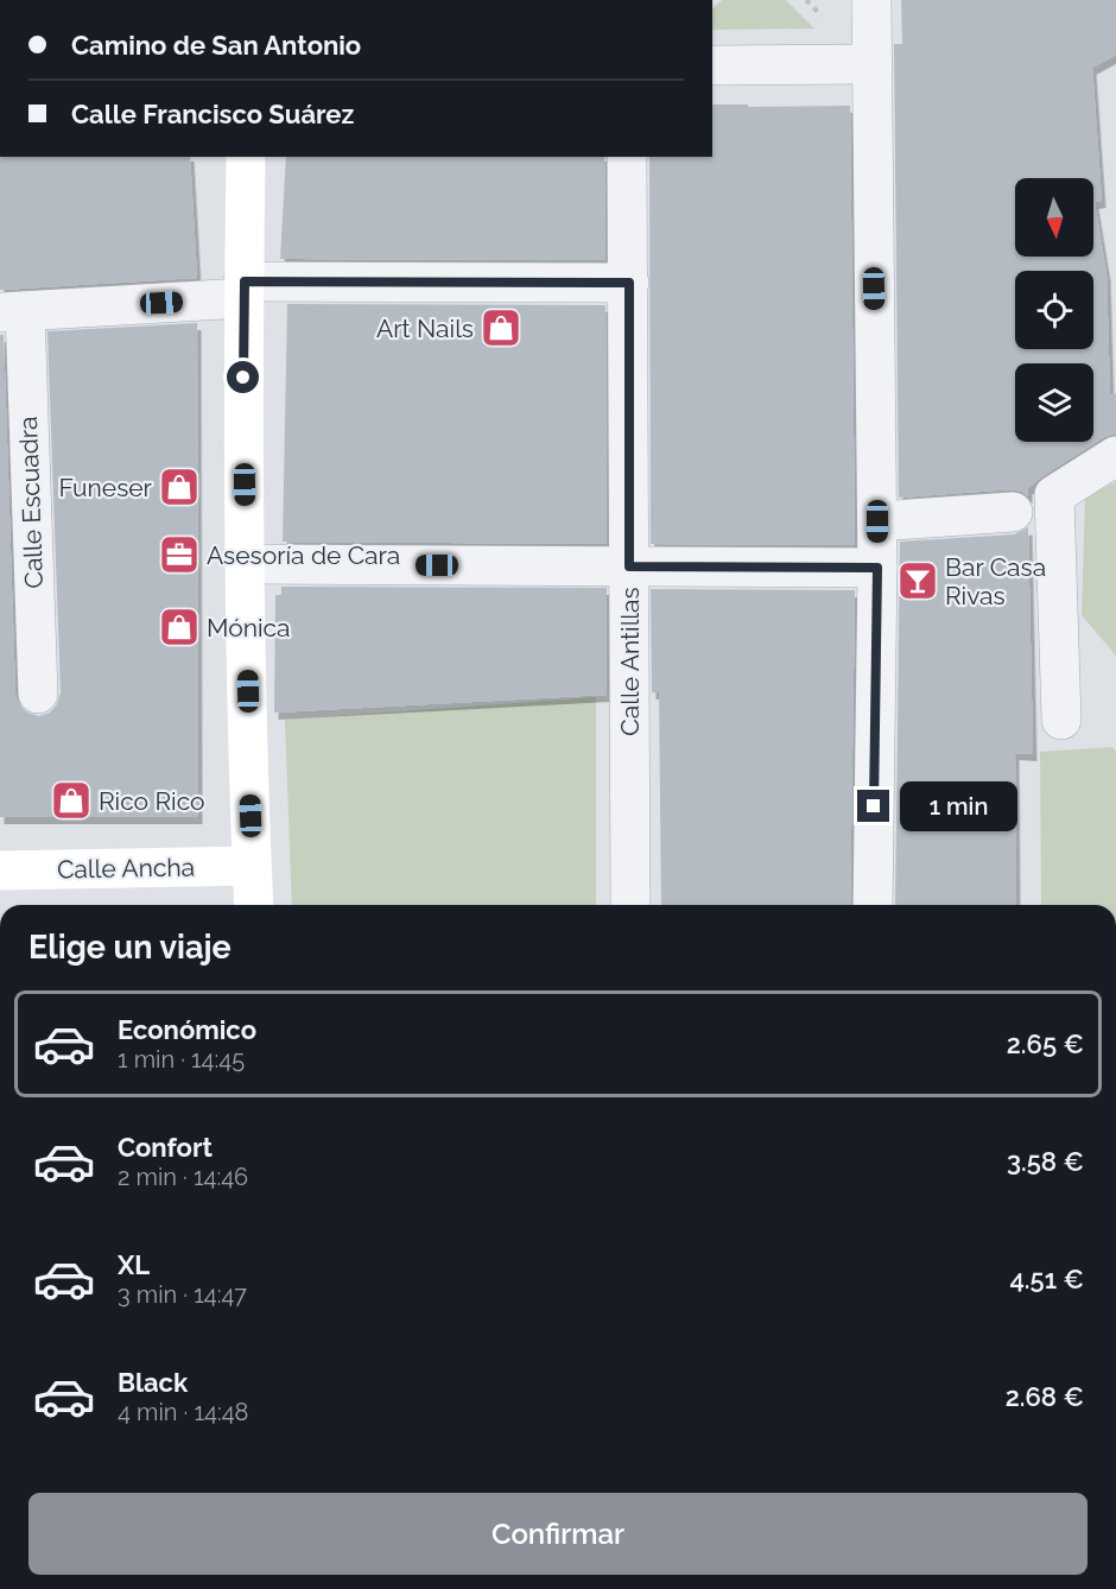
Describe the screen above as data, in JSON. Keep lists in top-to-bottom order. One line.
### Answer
{"streets":{"main road":["Calle Ancha"],"street":["Calle Escuadra","Calle Antillas"]},"places":{"shop":["Art Nails","Funeser","Mónica","Rico Rico"],"office":["Asesoría de Cara"],"bar":["Bar Casa Rivas"]},"north":"bottom","page":{"banner":["Camino de San Antonio","Calle Francisco Suárez"],"bubble":"1 min","heading":"Elige un viaje","list":[{"name":"Económico","note":"1 min · 14:45","value":"2.65 €"},{"name":"Confort","note":"2 min · 14:46","value":"3.58 €"},{"name":"XL","note":"3 min · 14:47","value":"4.51 €"},{"name":"Black","note":"4 min · 14:48","value":"2.68 €"}],"buttons":"Confirmar"}}
